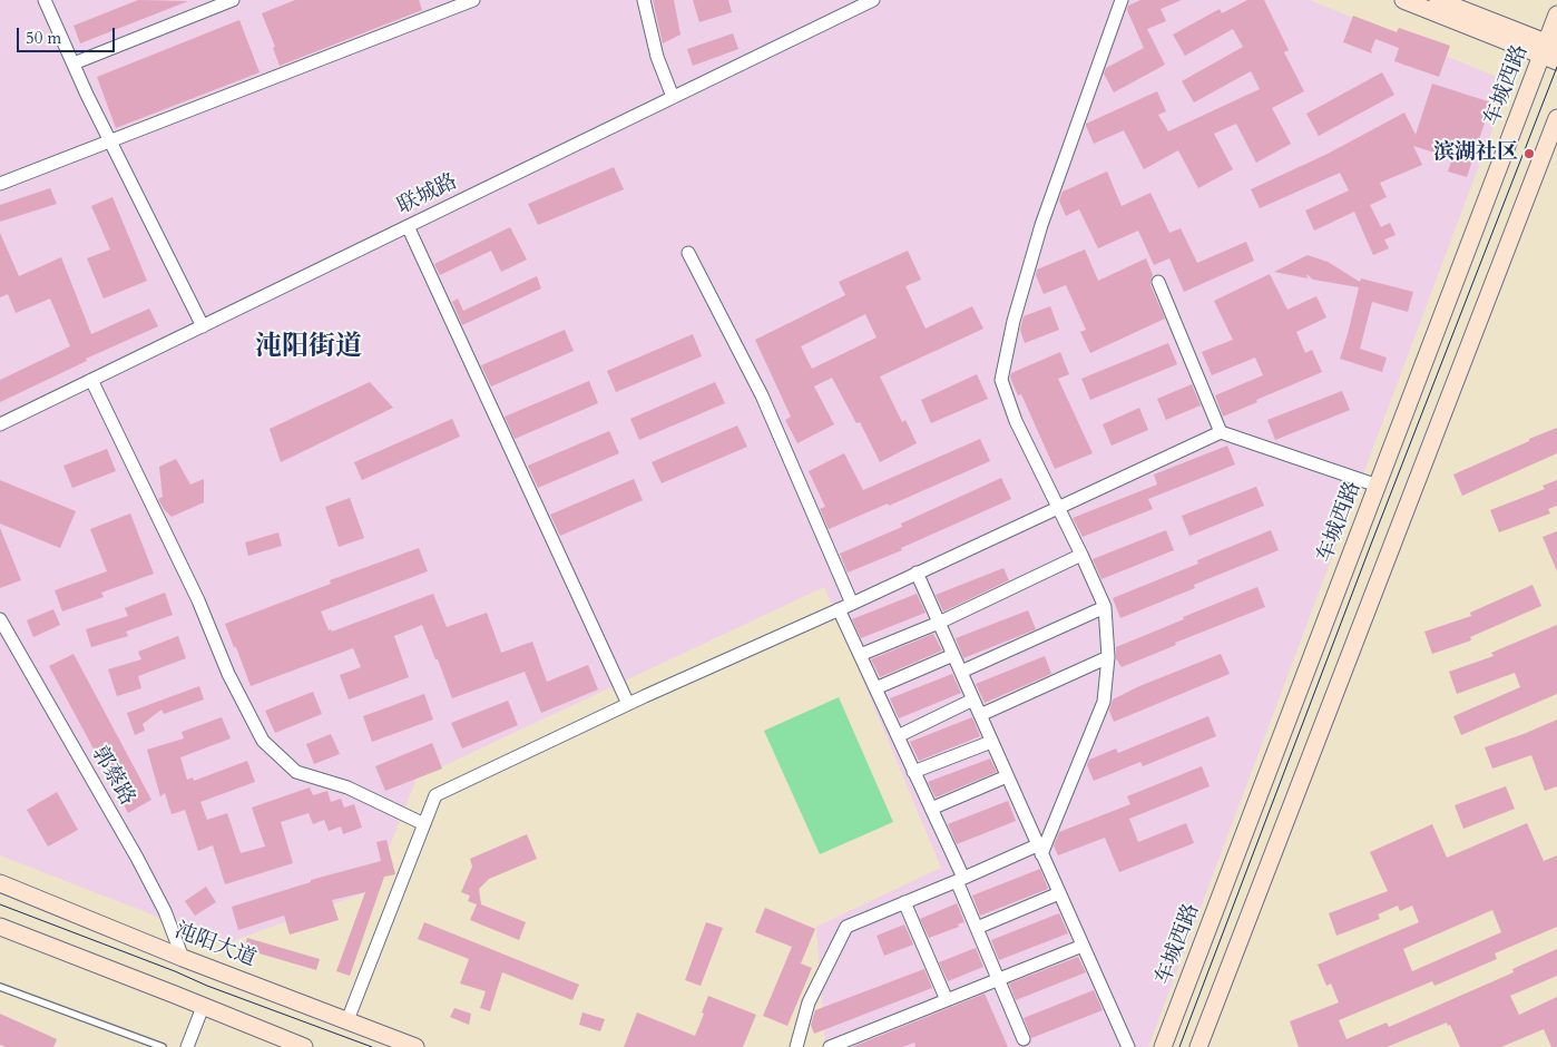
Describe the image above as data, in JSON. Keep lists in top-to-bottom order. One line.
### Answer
{"streets":{"main road":["车城西路","沌阳大道"],"street":["联城路","郭蔡路"]},"crossings":[["郭蔡路","沌阳大道"]],"districts":["沌阳街道"],"places":["滨湖社区"],"scale_bar":"50 m"}
